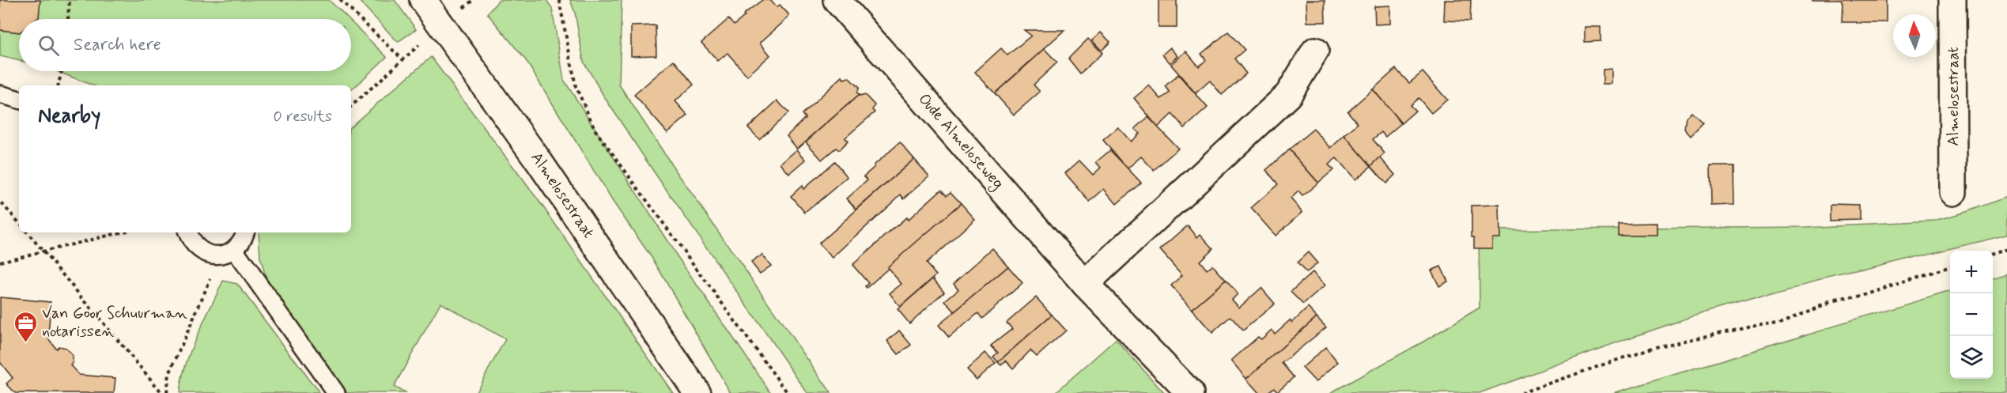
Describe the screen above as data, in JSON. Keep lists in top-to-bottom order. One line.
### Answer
{"streets":{"street":["Almelosestraat","Oude Almeloseweg"]},"places":{"office":["Van Goor Schuurman notarissen"]},"north":"top","page":{"search":"Search here","heading":["Nearby","0 results"],"map_buttons":["+","−"]}}
